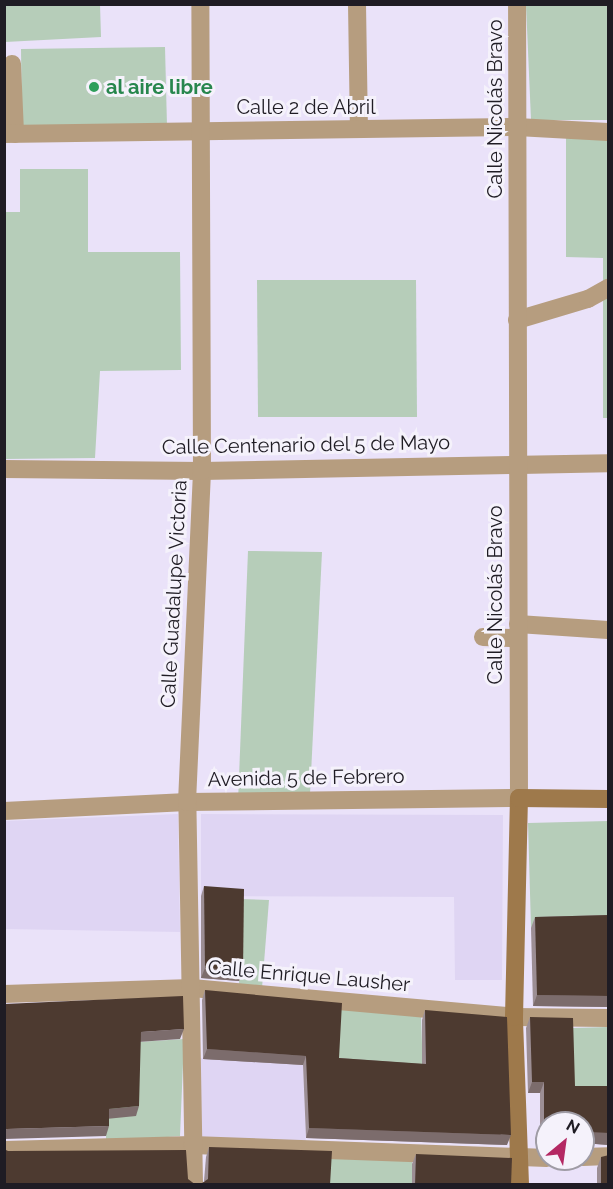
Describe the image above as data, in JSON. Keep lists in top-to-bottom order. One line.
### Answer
{"streets":{"street":["Calle 2 de Abril","Calle Nicolás Bravo","Calle Centenario del 5 de Mayo","Calle Guadalupe Victoria","Avenida 5 de Febrero","Calle Enrique Lausher"]},"crossings":[["Calle 2 de Abril","Calle Nicolás Bravo"],["Calle 2 de Abril","Calle Guadalupe Victoria"],["Calle Nicolás Bravo","Calle Centenario del 5 de Mayo"],["Calle Nicolás Bravo","Avenida 5 de Febrero"],["Calle Nicolás Bravo","Calle Enrique Lausher"],["Calle Centenario del 5 de Mayo","Calle Guadalupe Victoria"],["Calle Guadalupe Victoria","Avenida 5 de Febrero"],["Calle Guadalupe Victoria","Calle Enrique Lausher"]],"places":["al aire libre"],"north":"top right"}
